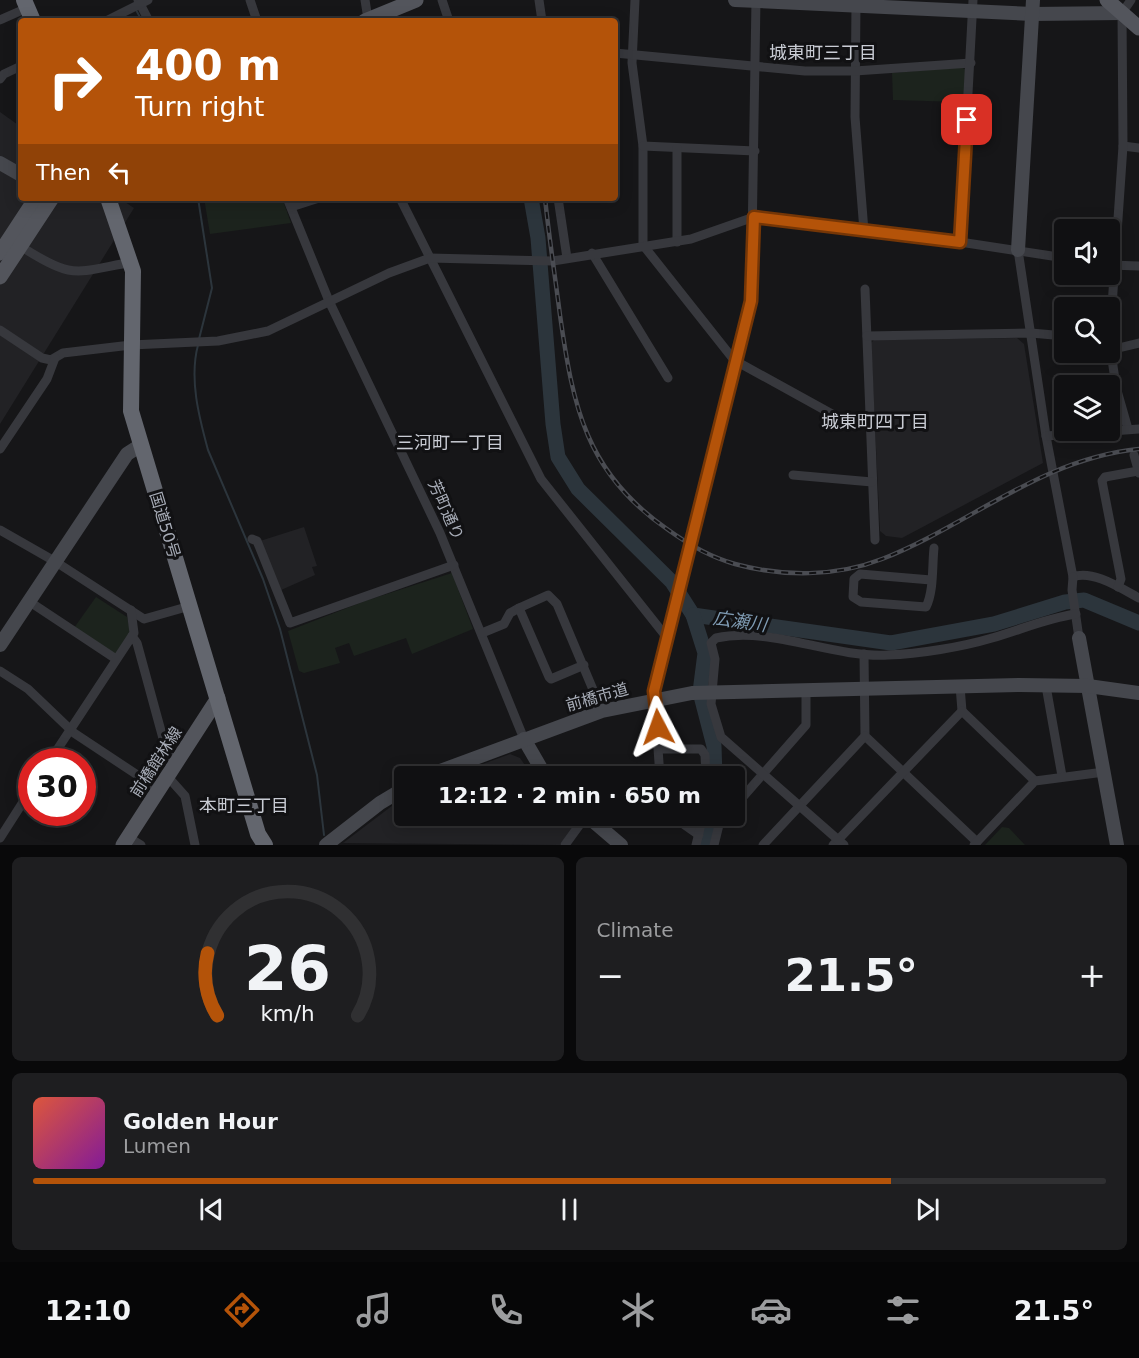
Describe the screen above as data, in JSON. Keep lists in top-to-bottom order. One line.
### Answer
{"streets":{"highway":["国道50号"],"main road":["前橋館林線"],"street":["芳町通り","前橋市道"]},"crossings":[["芳町通り","前橋市道"],["国道50号","前橋館林線"]],"districts":["城東町三丁目","城東町四丁目","三河町一丁目","本町三丁目"],"water":["広瀬川"],"page":{"turn":["400 m","Turn right"],"then":"Then","limit":"30","trip":"12:12 · 2 min · 650 m","tile":"Climate","heat":["−","21.5°","+"],"song":["Golden Hour","Lumen"],"tabs":["12:10","21.5°"],"gauge":["26","km/h"]}}
